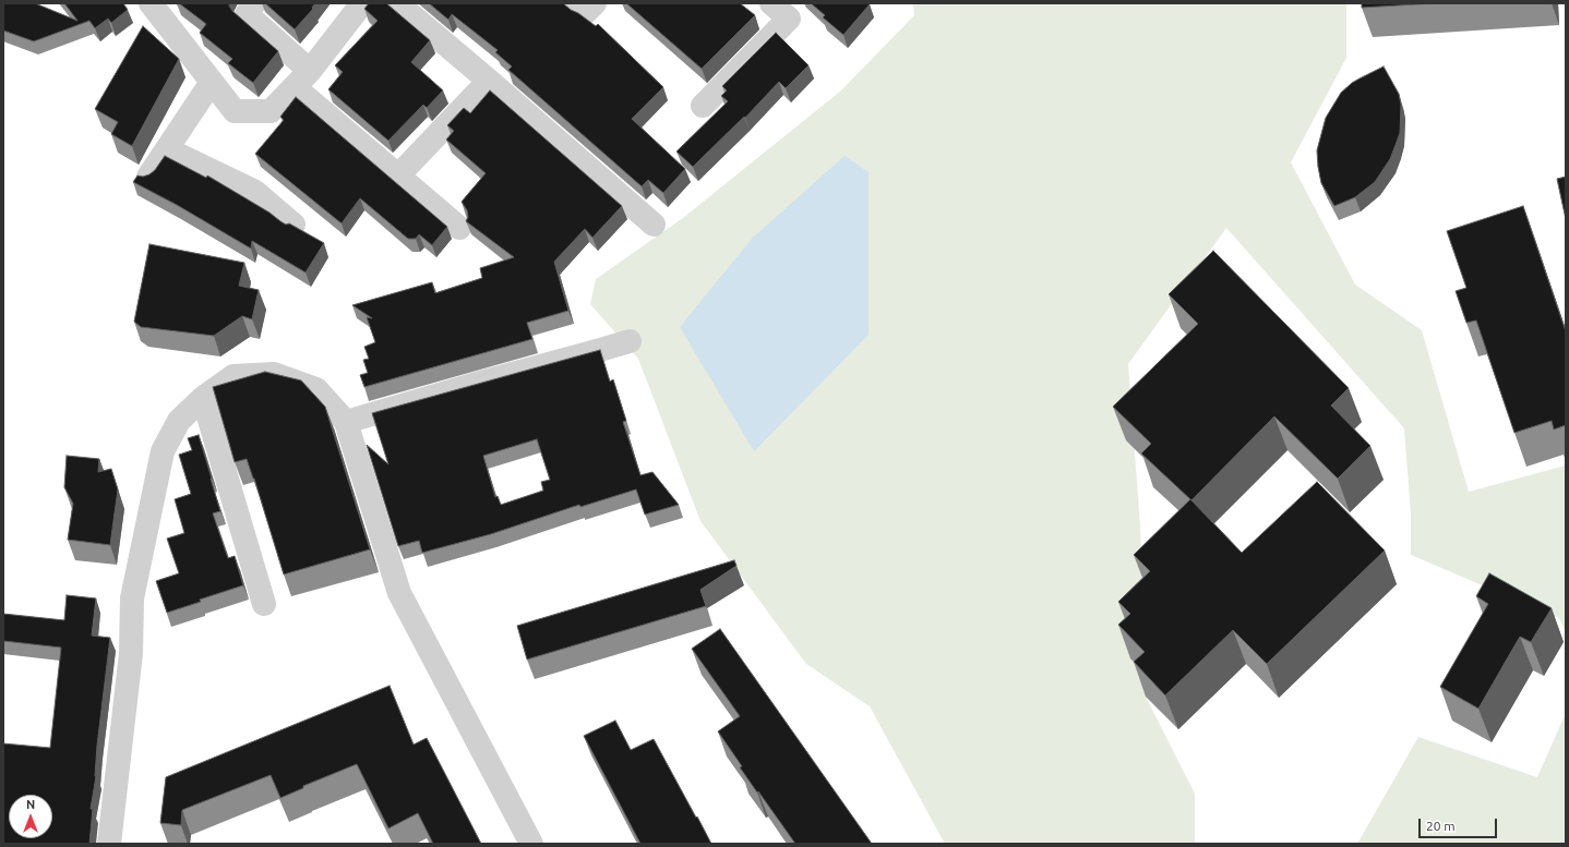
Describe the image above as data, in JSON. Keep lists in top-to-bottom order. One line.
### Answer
{"scale_bar":"20 m","north":"top"}
